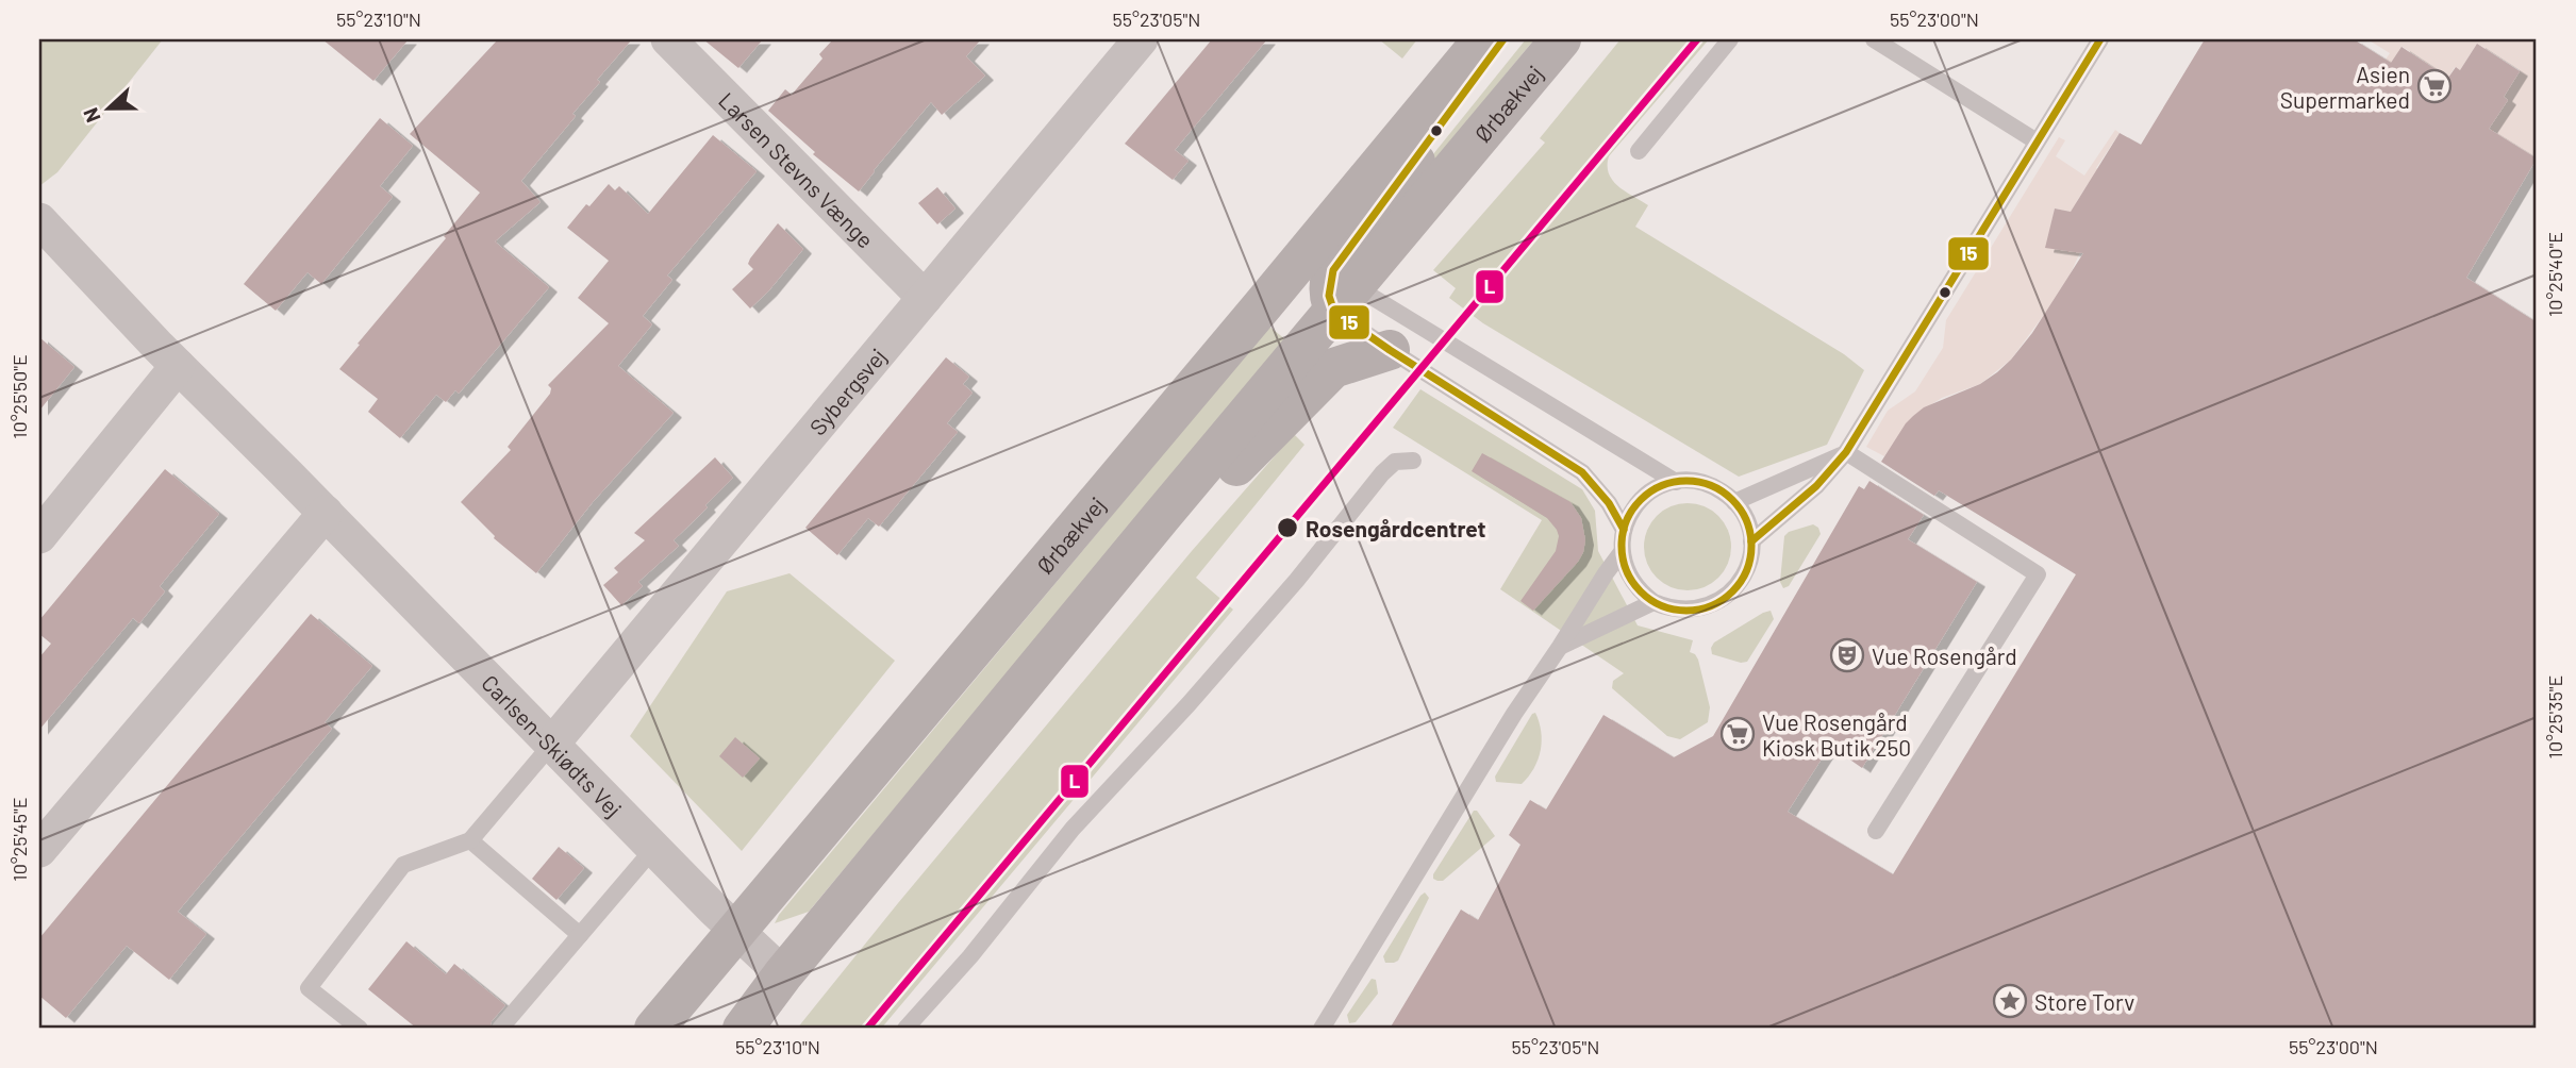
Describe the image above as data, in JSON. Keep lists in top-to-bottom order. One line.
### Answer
{"streets":{"main road":["Ørbækvej"],"street":["Larsen Stevns Vænge","Sybergsvej","Carlsen-Skiødts Vej"]},"crossings":[["Ørbækvej","Carlsen-Skiødts Vej"],["Larsen Stevns Vænge","Sybergsvej"],["Sybergsvej","Carlsen-Skiødts Vej"]],"places":{"supermarket":["Asien Supermarked","Vue Rosengård Kiosk Butik 250"],"other":["Rosengårdcentret"],"theatre":["Vue Rosengård"],"place":["Store Torv"]},"lines":["transit line L","transit line 15"],"north":"left","coordinates":["55°23'10\"N","55°23'05\"N","55°23'00\"N","10°25'40\"E","10°25'50\"E","10°25'35\"E","10°25'45\"E"]}
